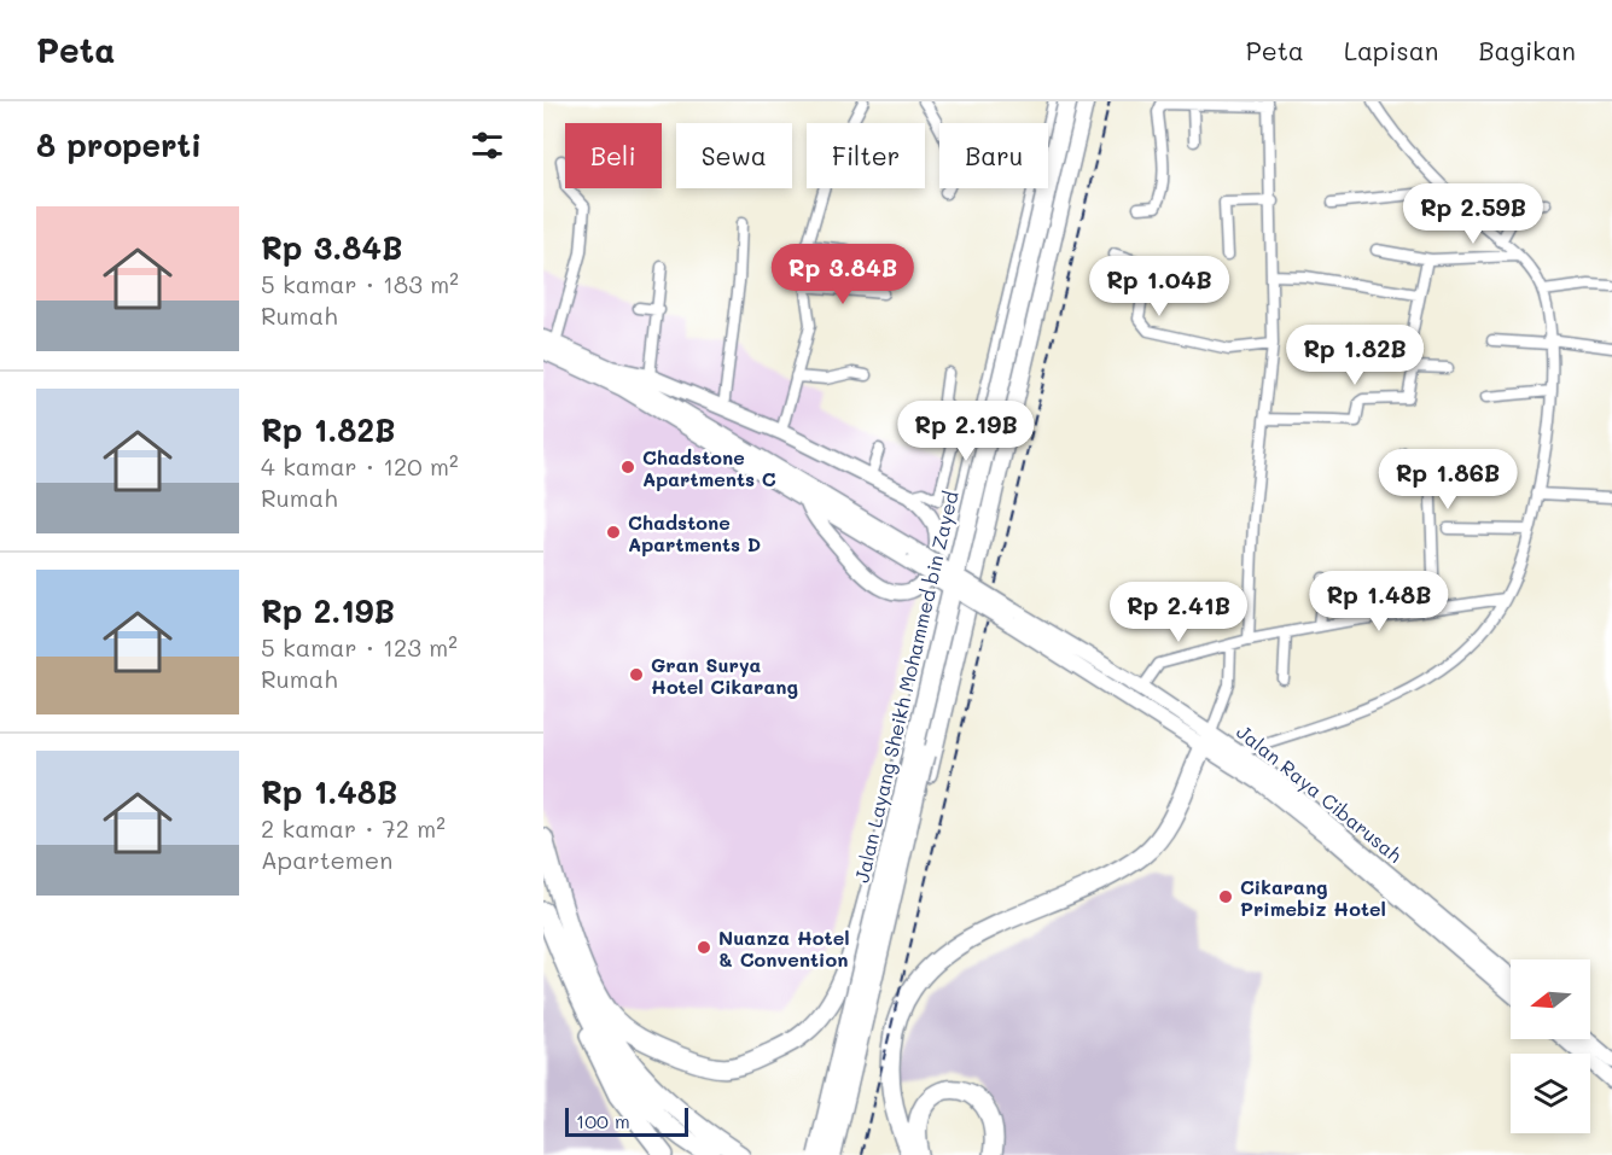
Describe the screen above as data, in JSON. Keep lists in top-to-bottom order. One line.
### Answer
{"streets":{"highway":["Jalan Layang Sheikh Mohammed bin Zayed"],"main road":["Jalan Raya Cibarusah"]},"places":["Chadstone Apartments C","Chadstone Apartments D","Gran Surya Hotel Cikarang","Cikarang Primebiz Hotel","Nuanza Hotel & Convention"],"scale_bar":"100 m","north":"left","page":{"header":"Peta","nav":["Peta","Lapisan","Bagikan"],"heading":"8 properti","chip":["Beli","Sewa","Filter","Baru"],"price":["Rp 2.59B","Rp 3.84B","Rp 1.04B","Rp 1.82B","Rp 2.19B","Rp 1.86B","Rp 1.48B","Rp 2.41B"],"list":[{"name":"Rp 3.84B","note":"5 kamar · 183 m² · Rumah"},{"name":"Rp 1.82B","note":"4 kamar · 120 m² · Rumah"},{"name":"Rp 2.19B","note":"5 kamar · 123 m² · Rumah"},{"name":"Rp 1.48B","note":"2 kamar · 72 m² · Apartemen"}],"scale":"100 m"}}
